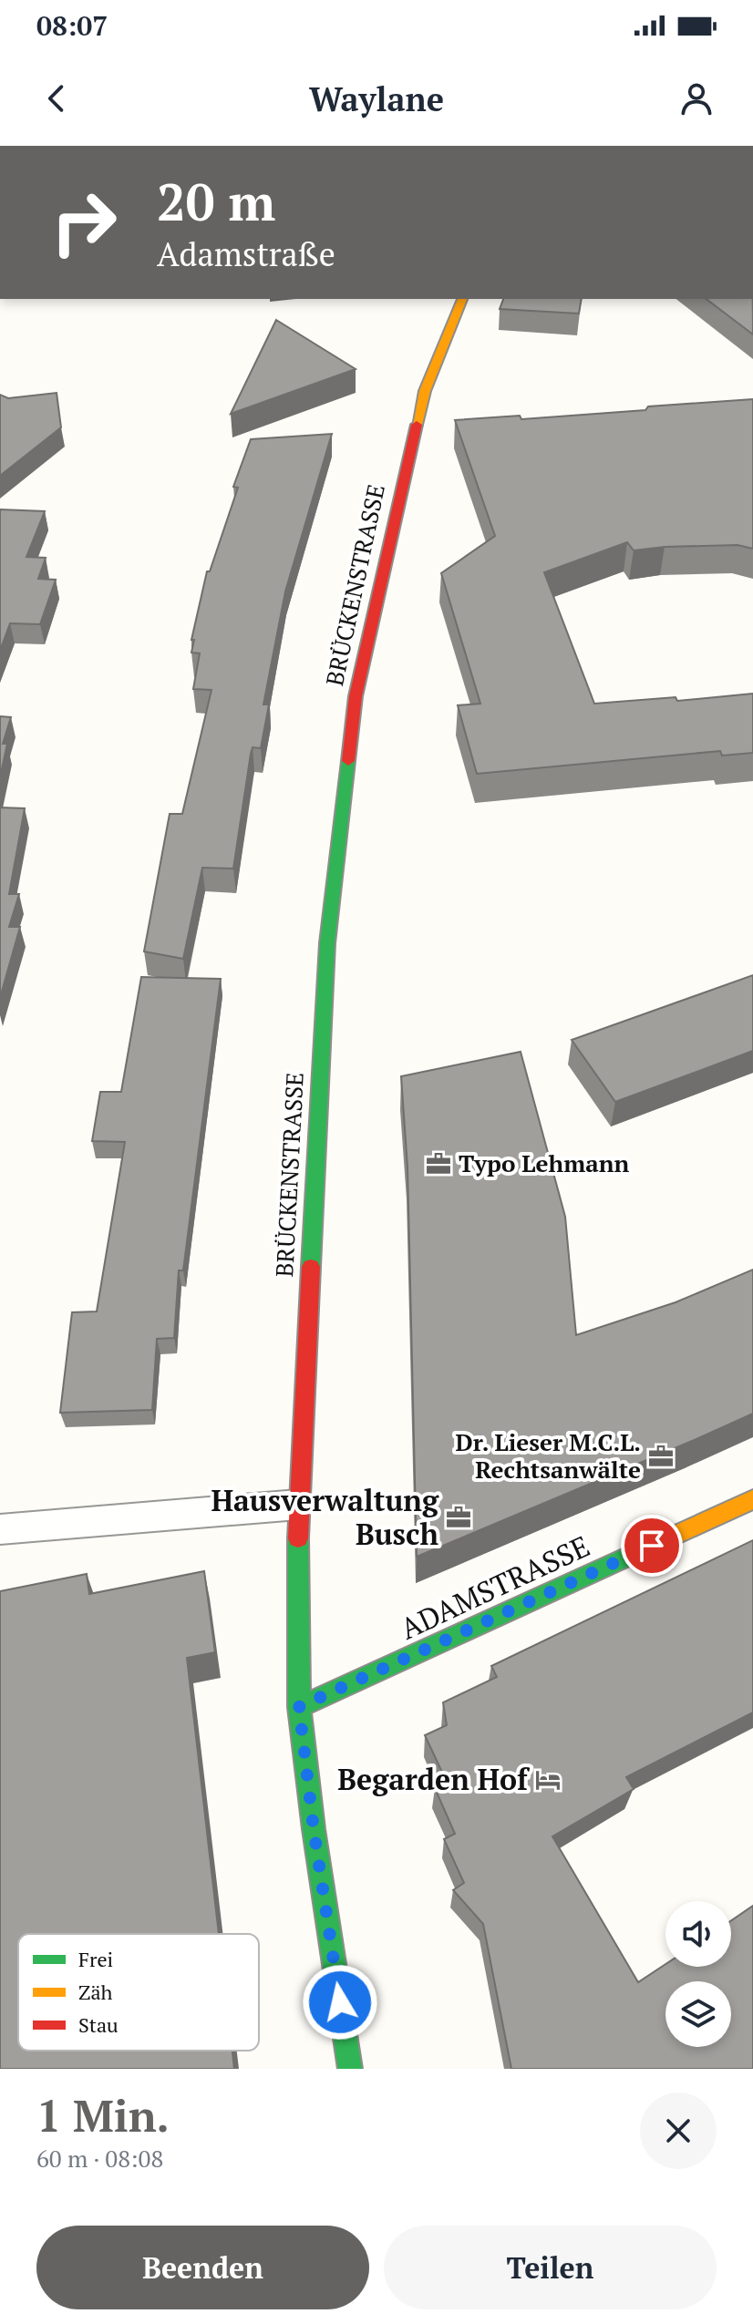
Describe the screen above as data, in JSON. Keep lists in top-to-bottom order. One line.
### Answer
{"streets":{"main road":["BRÜCKENSTRASSE","ADAMSTRASSE"]},"crossings":[["BRÜCKENSTRASSE","ADAMSTRASSE"]],"places":{"office":["Typo Lehmann","Dr. Lieser M.C.L. Rechtsanwälte","Hausverwaltung Busch"],"hotel":["Begarden Hof"]},"legend":["Frei","Zäh","Stau"],"page":{"status":"08:07","header":"Waylane","turn":["20 m","Adamstraße"],"heading":["1 Min.","60 m · 08:08"],"buttons":["Beenden","Teilen"]}}
